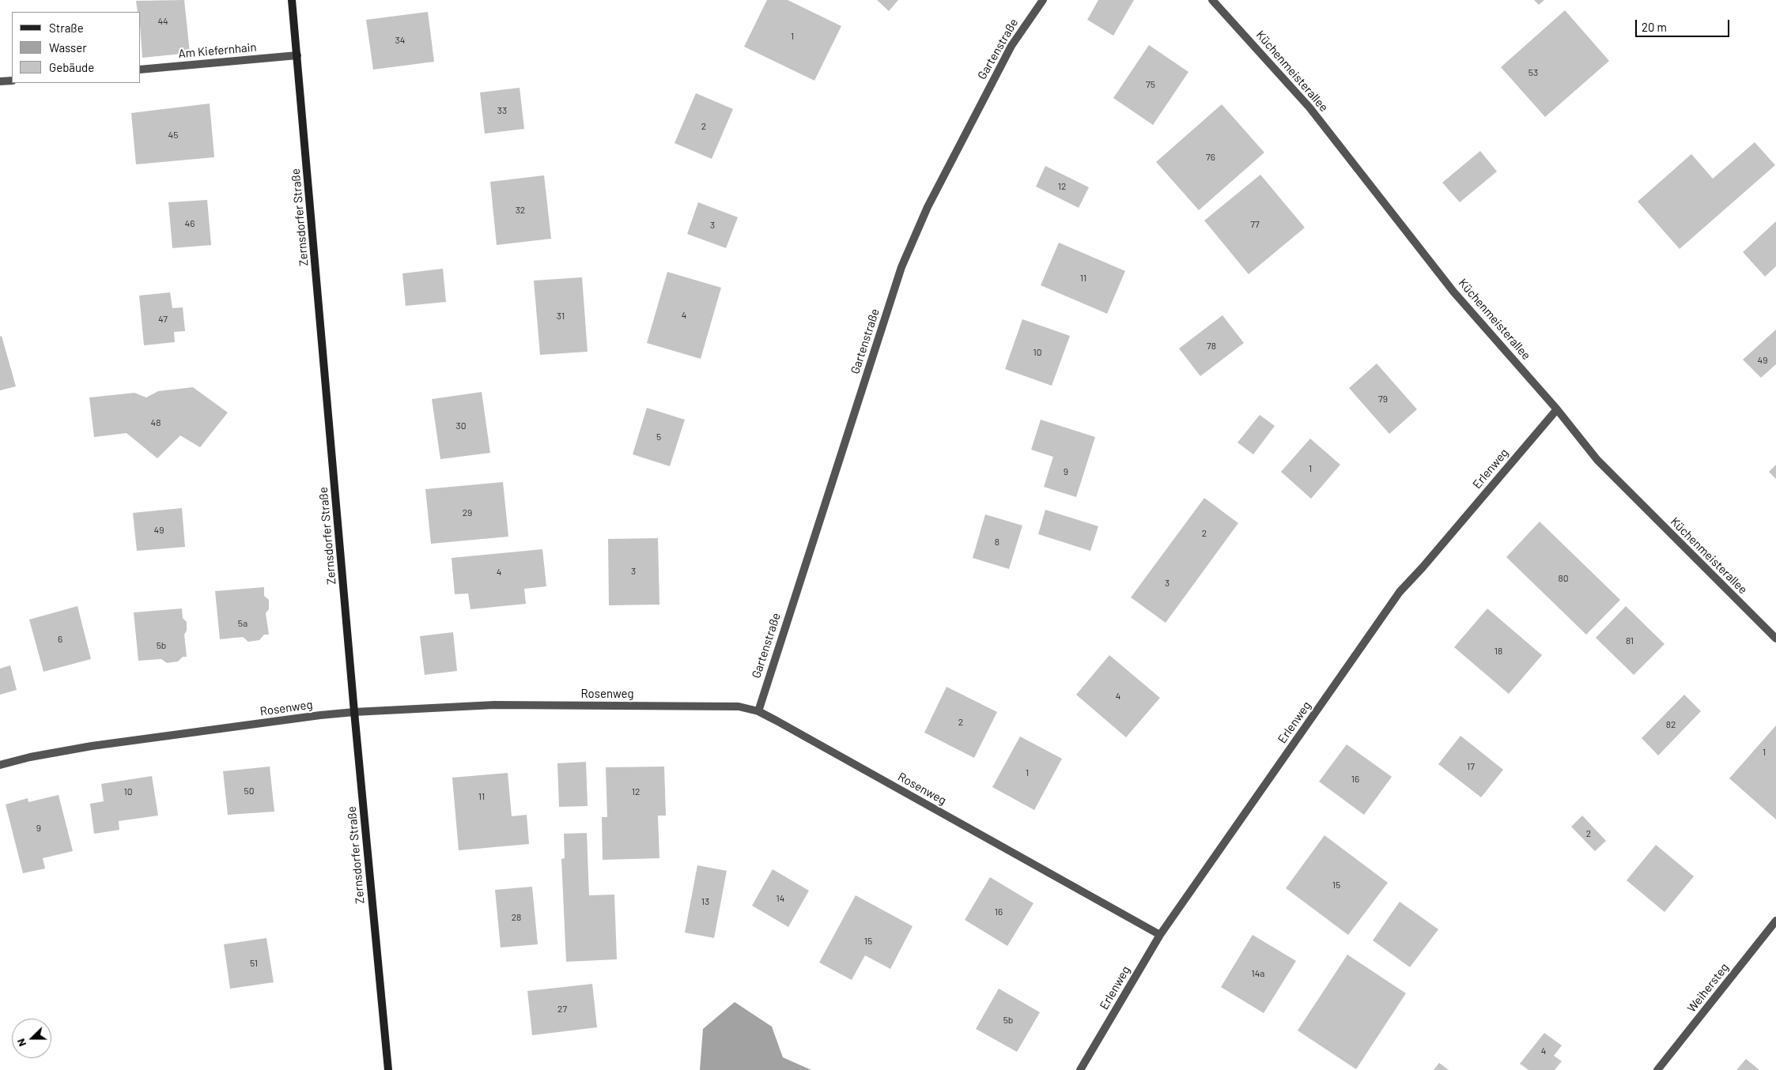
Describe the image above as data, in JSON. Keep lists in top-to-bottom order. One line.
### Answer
{"streets":{"street":["Gartenstraße","Am Kiefernhain","Küchenmeisterallee","Zernsdorfer Straße","Erlenweg","Rosenweg","Weihersteg"]},"crossings":[["Gartenstraße","Rosenweg"],["Am Kiefernhain","Zernsdorfer Straße"],["Küchenmeisterallee","Erlenweg"],["Zernsdorfer Straße","Rosenweg"],["Erlenweg","Rosenweg"]],"house_numbers":["44","1","34","53","75","33","2","45","76","12","32","46","77","3","11","4","31","47","78","10","49","79","48","30","5","1","9","29","49","2","8","3","4","80","3","5a","6","81","5b","18","4","2","82","1","17","1","16","50","10","12","11","9","2","15","14","13","16","28","15","51","14a","27","5b","4"],"legend":["Straße","Wasser","Gebäude"],"scale_bar":"20 m","north":"left"}
